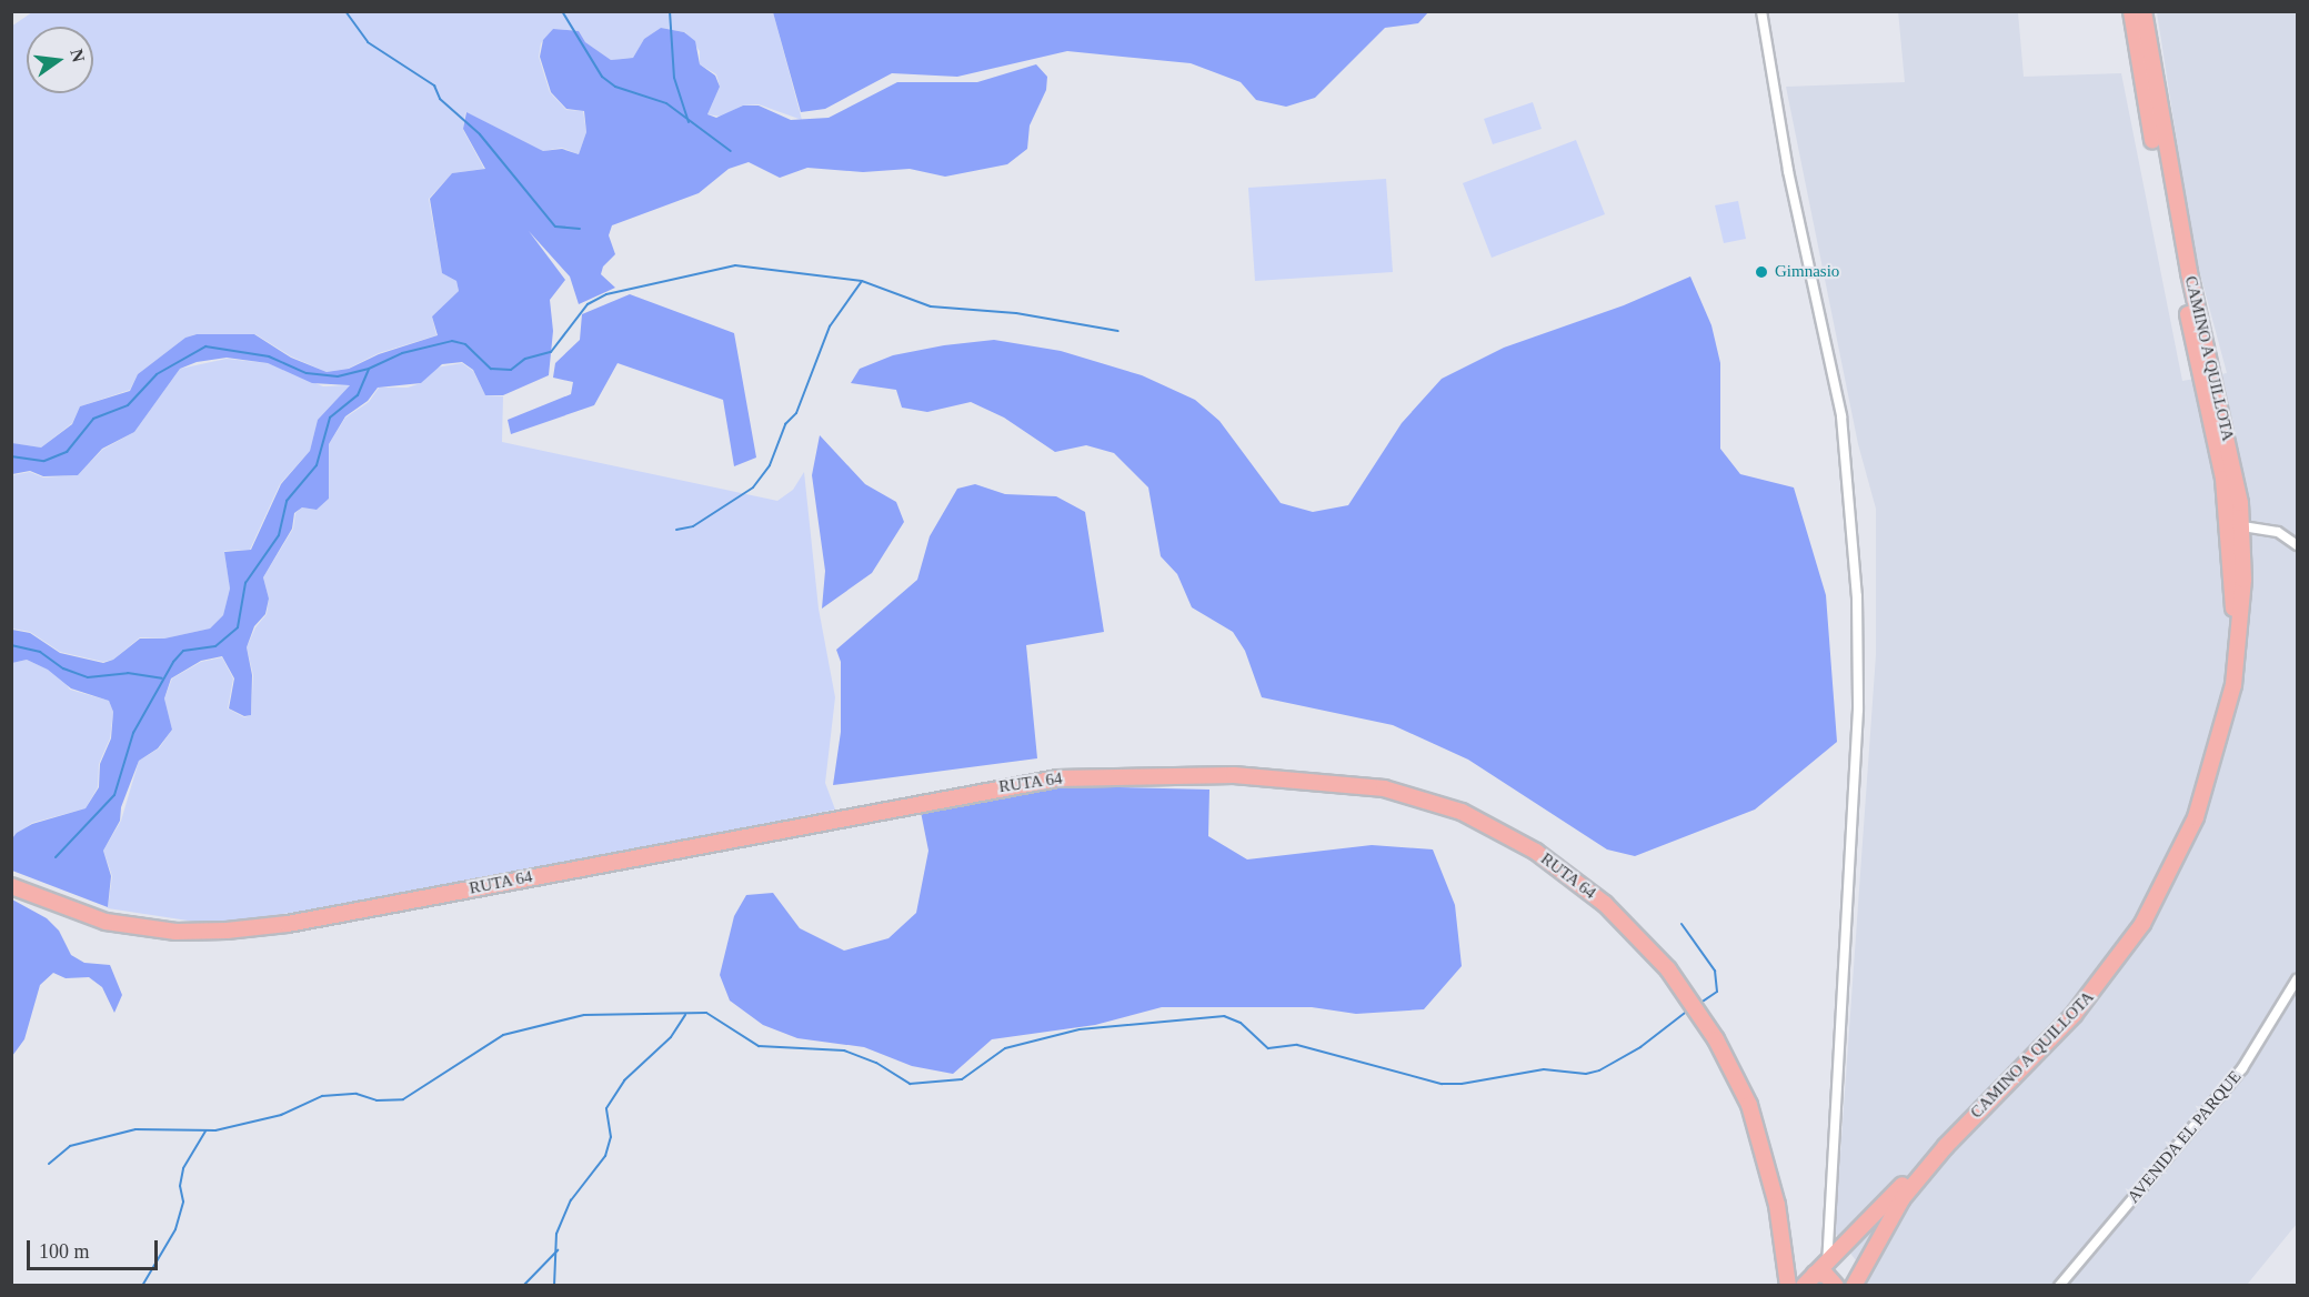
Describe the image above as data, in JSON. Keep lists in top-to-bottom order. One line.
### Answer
{"streets":{"main road":["CAMINO A QUILLOTA","RUTA 64"],"street":["AVENIDA EL PARQUE"]},"places":["Gimnasio"],"scale_bar":"100 m","north":"right"}
